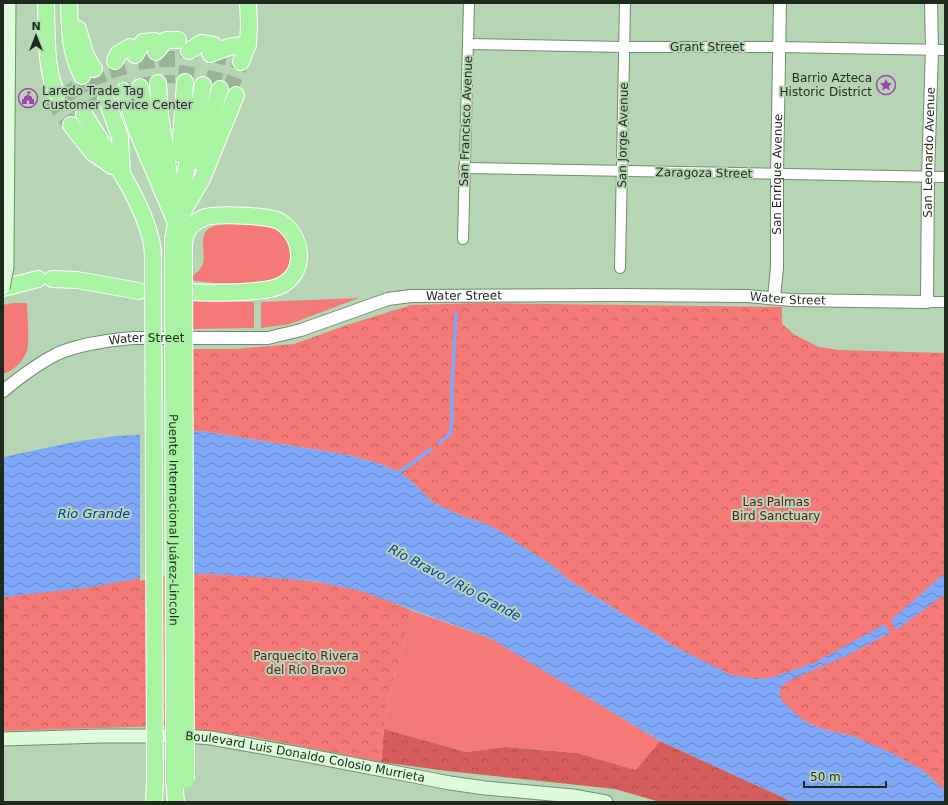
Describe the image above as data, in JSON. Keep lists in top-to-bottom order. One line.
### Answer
{"streets":{"highway":["Puente Internacional Juárez-Lincoln"],"main road":["Boulevard Luis Donaldo Colosio Murrieta"],"street":["Grant Street","San Francisco Avenue","San Jorge Avenue","San Leonardo Avenue","Zaragoza Street","San Enrique Avenue","Water Street"]},"crossings":[["Grant Street","San Francisco Avenue"],["Grant Street","San Jorge Avenue"],["Grant Street","San Leonardo Avenue"],["Grant Street","San Enrique Avenue"],["San Francisco Avenue","Zaragoza Street"],["San Jorge Avenue","Zaragoza Street"],["San Leonardo Avenue","Zaragoza Street"],["San Leonardo Avenue","Water Street"],["Zaragoza Street","San Enrique Avenue"],["San Enrique Avenue","Water Street"]],"water":["Rio Grande","Río Bravo / Rio Grande"],"parks":["Las Palmas Bird Sanctuary","Parquecito Rivera del Río Bravo"],"places":{"place":["Barrio Azteca Historic District"],"public building":["Laredo Trade Tag Customer Service Center"]},"scale_bar":"50 m","north":"top"}
